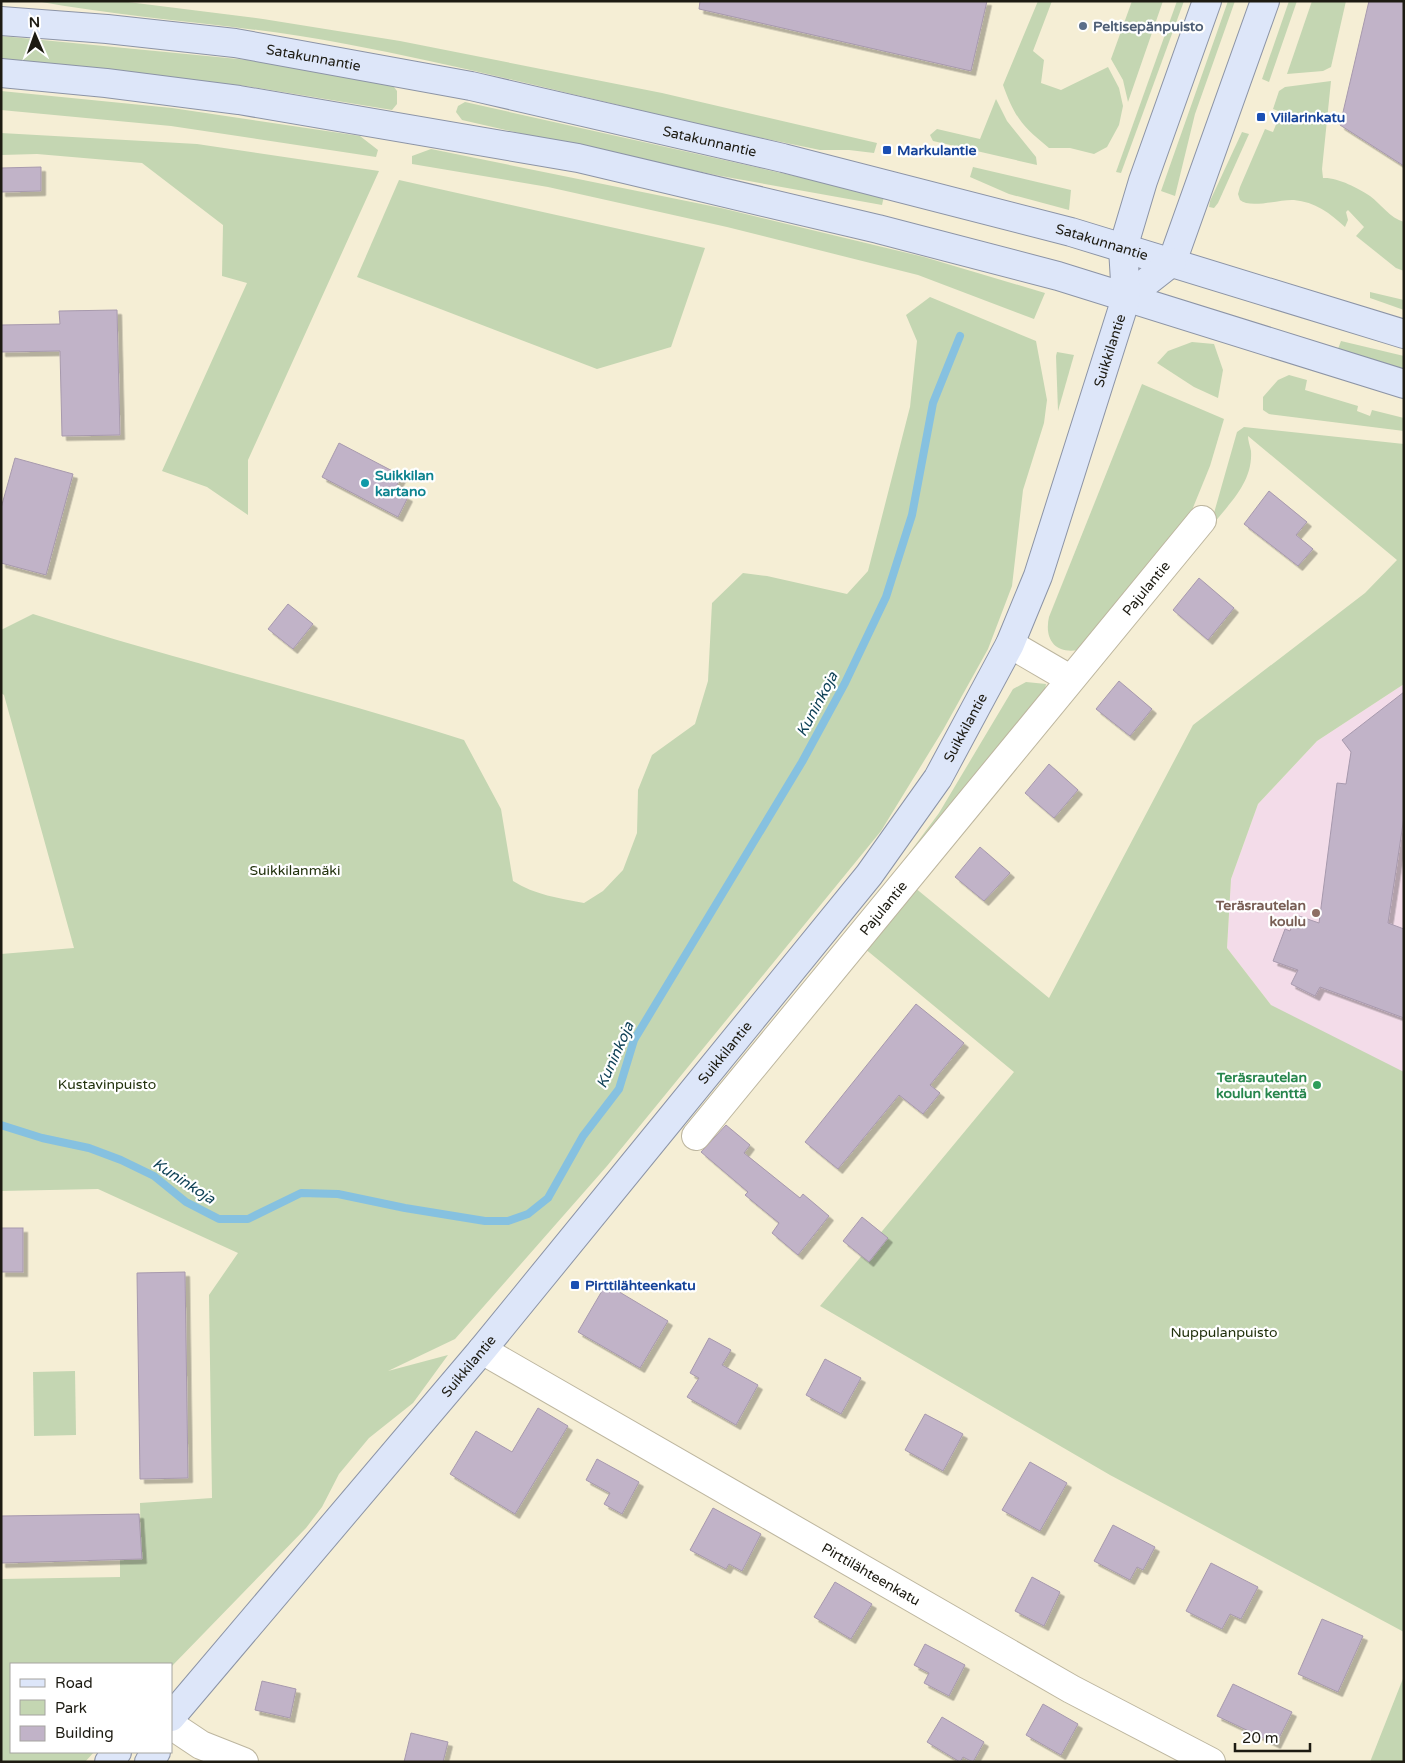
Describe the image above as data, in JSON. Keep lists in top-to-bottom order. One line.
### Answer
{"streets":{"main road":["Satakunnantie","Suikkilantie"],"street":["Pajulantie","Pirttilähteenkatu"]},"crossings":[["Suikkilantie","Pirttilähteenkatu"]],"water":["Kuninkoja"],"parks":["Suikkilanmäki","Kustavinpuisto","Nuppulanpuisto"],"places":{"other":["Peltisepänpuisto","Suikkilan kartano","Teräsrautelan koulu","Teräsrautelan koulun kenttä"],"transit":["Viilarinkatu","Markulantie","Pirttilähteenkatu"]},"legend":["Road","Park","Building"],"scale_bar":"20 m","north":"top"}
